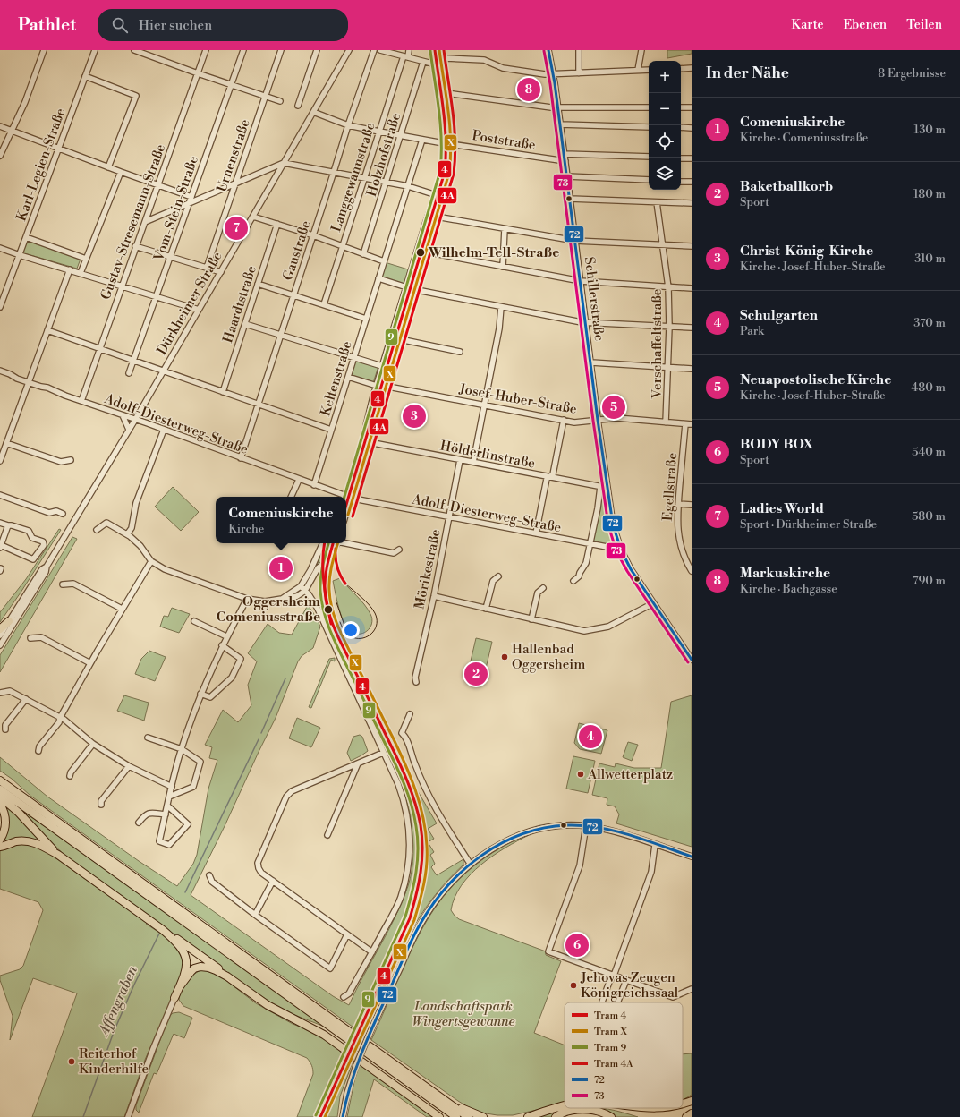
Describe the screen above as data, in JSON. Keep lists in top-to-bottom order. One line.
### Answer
{"streets":{"street":["Poststraße","Holzhofstraße","Urnenstraße","Karl-Legien-Straße","Langgewannstraße","Vom-Stein-Straße","Gustav-Stresemann-Straße","Gaustraße","Schillerstraße","Dürkheimer Straße","Haardtstraße","Verschaffeltstraße","Keltenstraße","Josef-Huber-Straße","Adolf-Diesterweg-Straße","Hölderlinstraße","Egellstraße","Mörikestraße"]},"crossings":[["Poststraße","Holzhofstraße"],["Poststraße","Langgewannstraße"],["Poststraße","Gaustraße"],["Poststraße","Schillerstraße"],["Poststraße","Dürkheimer Straße"],["Poststraße","Keltenstraße"],["Gustav-Stresemann-Straße","Adolf-Diesterweg-Straße"],["Gaustraße","Adolf-Diesterweg-Straße"],["Schillerstraße","Josef-Huber-Straße"],["Schillerstraße","Adolf-Diesterweg-Straße"],["Schillerstraße","Hölderlinstraße"],["Dürkheimer Straße","Adolf-Diesterweg-Straße"],["Verschaffeltstraße","Josef-Huber-Straße"],["Keltenstraße","Josef-Huber-Straße"],["Keltenstraße","Adolf-Diesterweg-Straße"],["Josef-Huber-Straße","Egellstraße"],["Adolf-Diesterweg-Straße","Mörikestraße"],["Hölderlinstraße","Mörikestraße"]],"water":["Affengraben"],"parks":["Landschaftspark Wingertsgewanne"],"places":["Wilhelm-Tell-Straße","Oggersheim Comeniusstraße","Hallenbad Oggersheim","Allwetterplatz","Jehovas Zeugen Königreichssaal","Reiterhof Kinderhilfe"],"lines":["tram line 4","tram line X","tram line 4A","transit line 72","tram line 9","transit line 73"],"legend":["Tram 4","Tram X","Tram 9","Tram 4A","72","73"],"page":{"header":"Pathlet","search":"Hier suchen","nav":["Karte","Ebenen","Teilen"],"heading":["In der Nähe","8 Ergebnisse"],"map_buttons":["+","−"],"pins":["8","7","5","3","1","2","4","6"],"list":[{"mark":"1","name":"Comeniuskirche","note":"Kirche · Comeniusstraße","value":"130 m"},{"mark":"2","name":"Baketballkorb","note":"Sport","value":"180 m"},{"mark":"3","name":"Christ-König-Kirche","note":"Kirche · Josef-Huber-Straße","value":"310 m"},{"mark":"4","name":"Schulgarten","note":"Park","value":"370 m"},{"mark":"5","name":"Neuapostolische Kirche","note":"Kirche · Josef-Huber-Straße","value":"480 m"},{"mark":"6","name":"BODY BOX","note":"Sport","value":"540 m"},{"mark":"7","name":"Ladies World","note":"Sport · Dürkheimer Straße","value":"580 m"},{"mark":"8","name":"Markuskirche","note":"Kirche · Bachgasse","value":"790 m"}],"popup":["Comeniuskirche","Kirche"]}}
